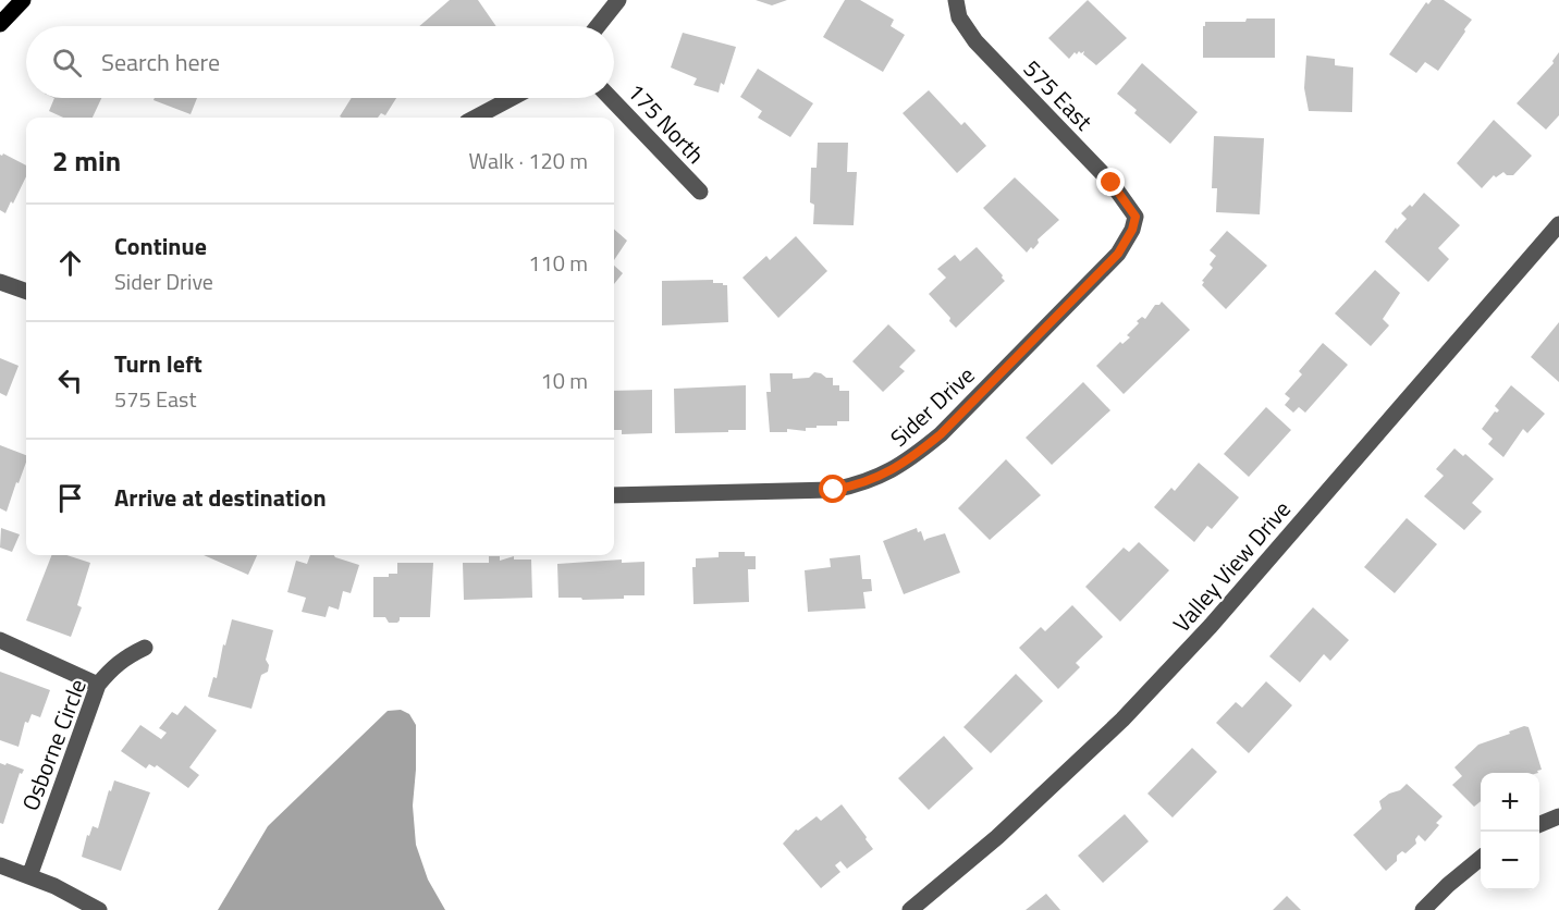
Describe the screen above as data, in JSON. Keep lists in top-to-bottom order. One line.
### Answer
{"streets":{"street":["575 East","175 North","Sider Drive","Valley View Drive","Osborne Circle"]},"crossings":[["575 East","Sider Drive"]],"page":{"search":"Search here","heading":["2 min","Walk · 120 m"],"list":[["Continue","Sider Drive","110 m"],["Turn left","575 East","10 m"],"Arrive at destination"],"map_buttons":["+","−"]}}
